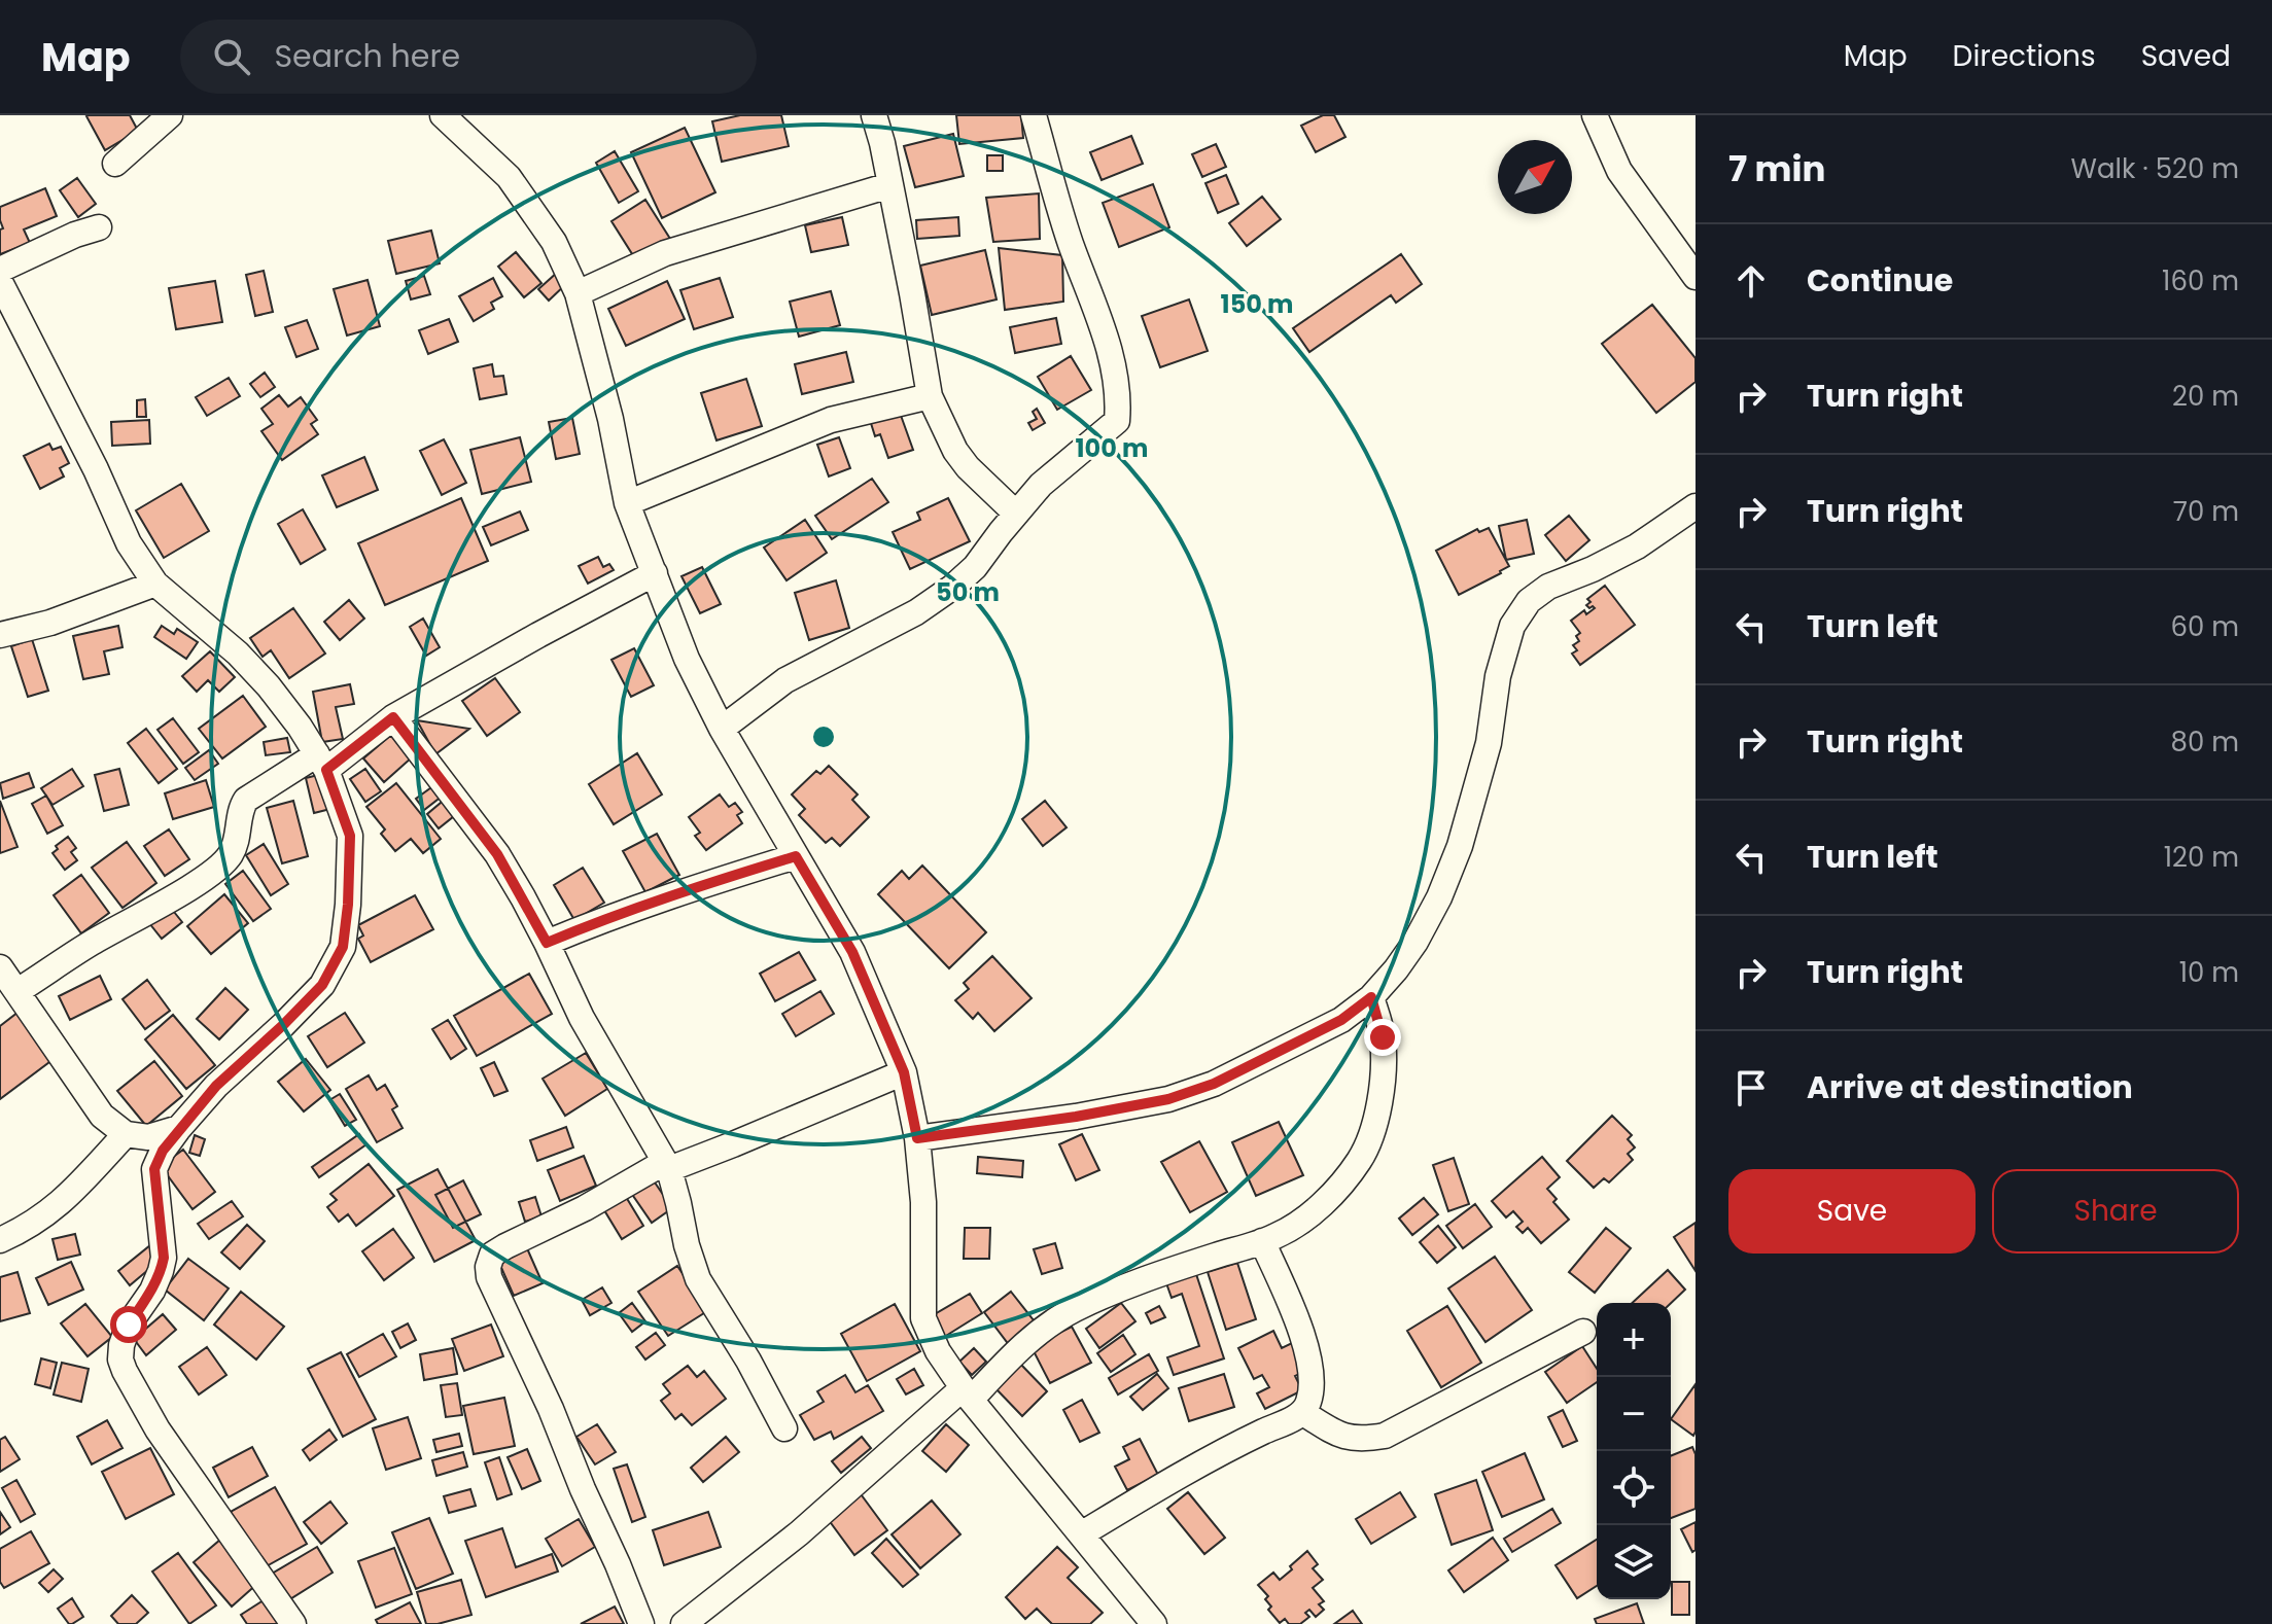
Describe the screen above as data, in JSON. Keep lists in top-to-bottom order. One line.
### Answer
{"north":"top right","page":{"header":"Map","search":"Search here","nav":["Map","Directions","Saved"],"heading":["7 min","Walk · 520 m"],"list":[["Continue","160 m"],["Turn right","20 m"],["Turn right","70 m"],["Turn left","60 m"],["Turn right","80 m"],["Turn left","120 m"],["Turn right","10 m"],"Arrive at destination"],"buttons":["Save","Share"],"map_buttons":["+","−"]},"rings":["150 m","100 m","50 m"]}
